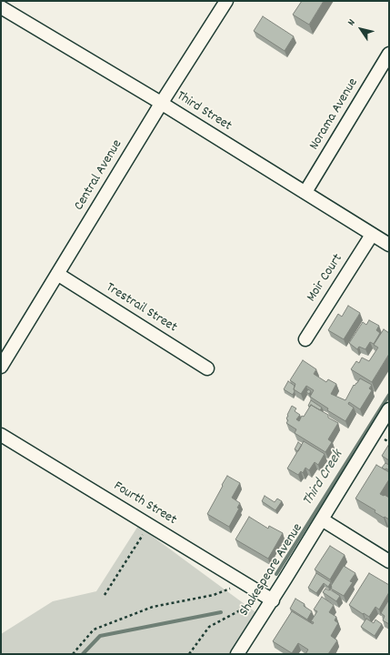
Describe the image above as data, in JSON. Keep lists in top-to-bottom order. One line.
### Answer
{"streets":{"street":["Third Street","Norama Avenue","Central Avenue","Moir Court","Trestrail Street","Fourth Street","Shakespeare Avenue"]},"crossings":[["Third Street","Norama Avenue"],["Third Street","Central Avenue"],["Third Street","Moir Court"],["Central Avenue","Trestrail Street"],["Fourth Street","Shakespeare Avenue"]],"water":["Third Creek"],"north":"top left"}
